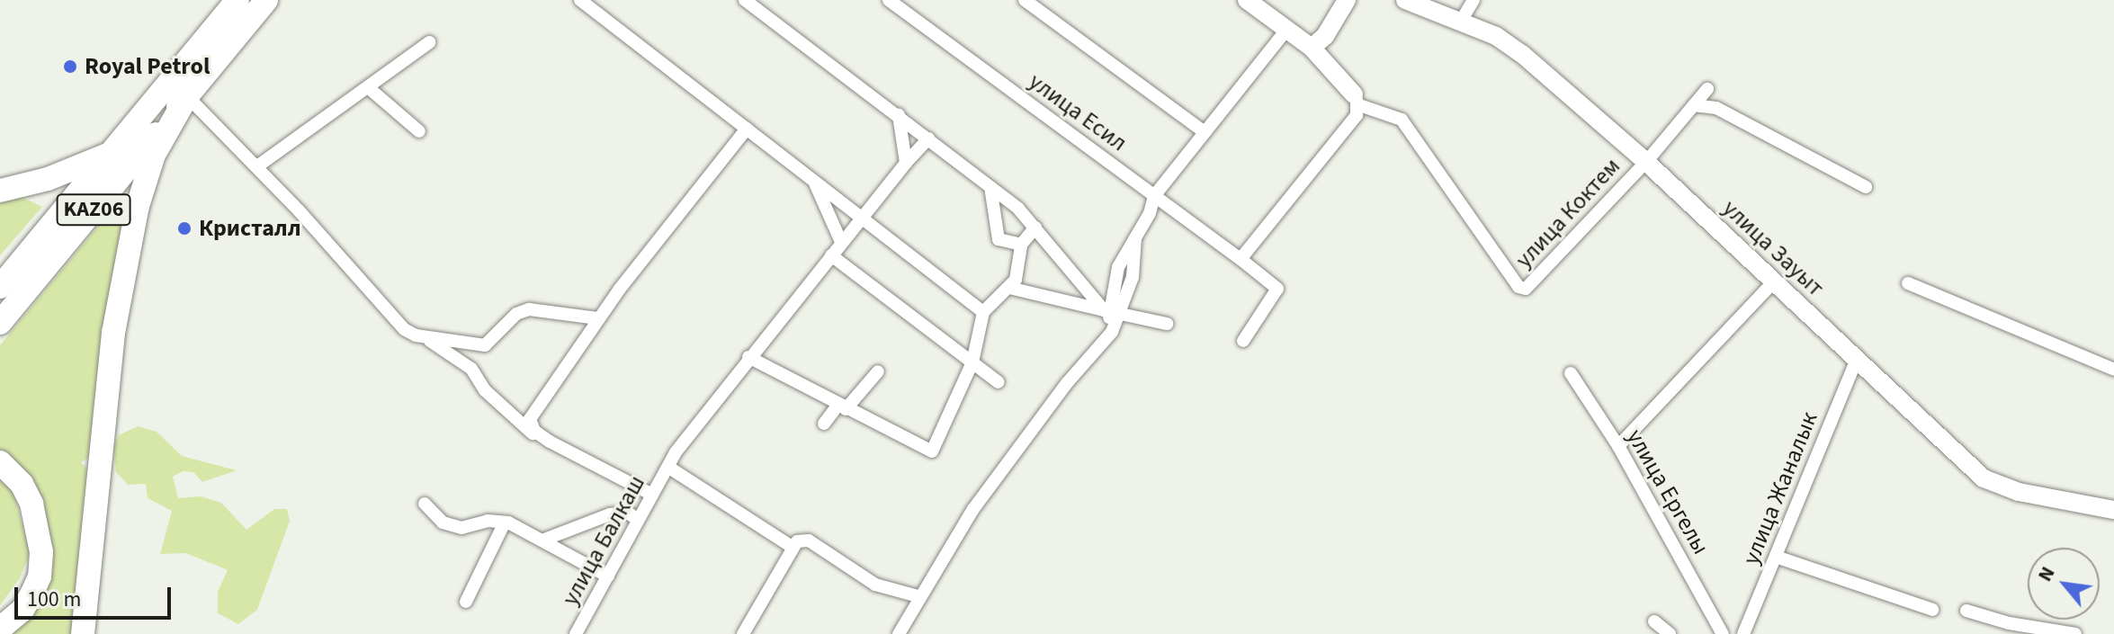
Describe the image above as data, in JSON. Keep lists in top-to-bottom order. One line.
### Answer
{"streets":{"highway":["KАZ06"],"street":["улица Есил","улица Коктем","улица Зауыт","улица Жаналык","улица Ергелы","улица Балкаш"]},"crossings":[["улица Коктем","улица Зауыт"],["улица Зауыт","улица Жаналык"]],"places":["Royal Petrol","Кристалл"],"scale_bar":"100 m","north":"top left"}
